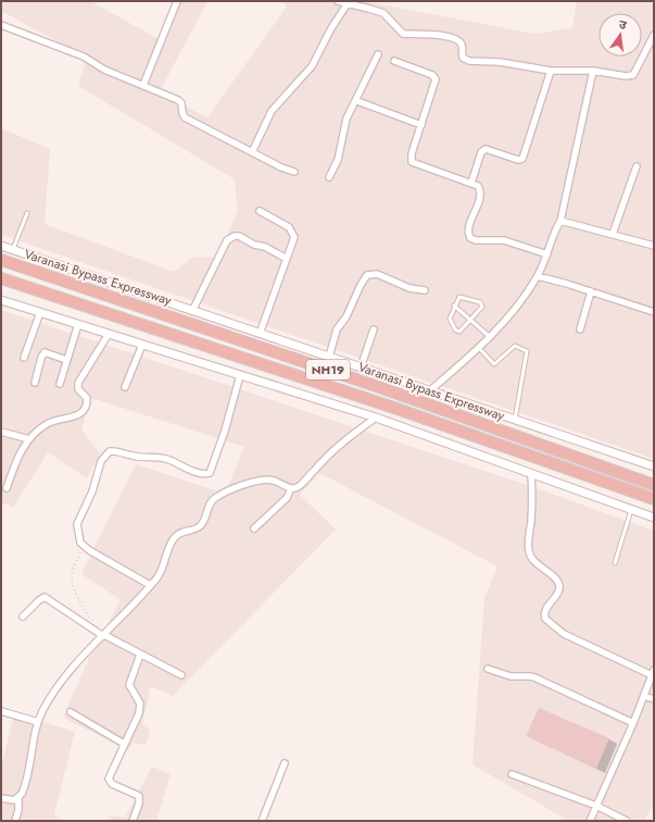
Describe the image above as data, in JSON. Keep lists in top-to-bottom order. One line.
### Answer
{"streets":{"highway":["Varanasi Bypass Expressway","NH19"]},"north":"top"}
